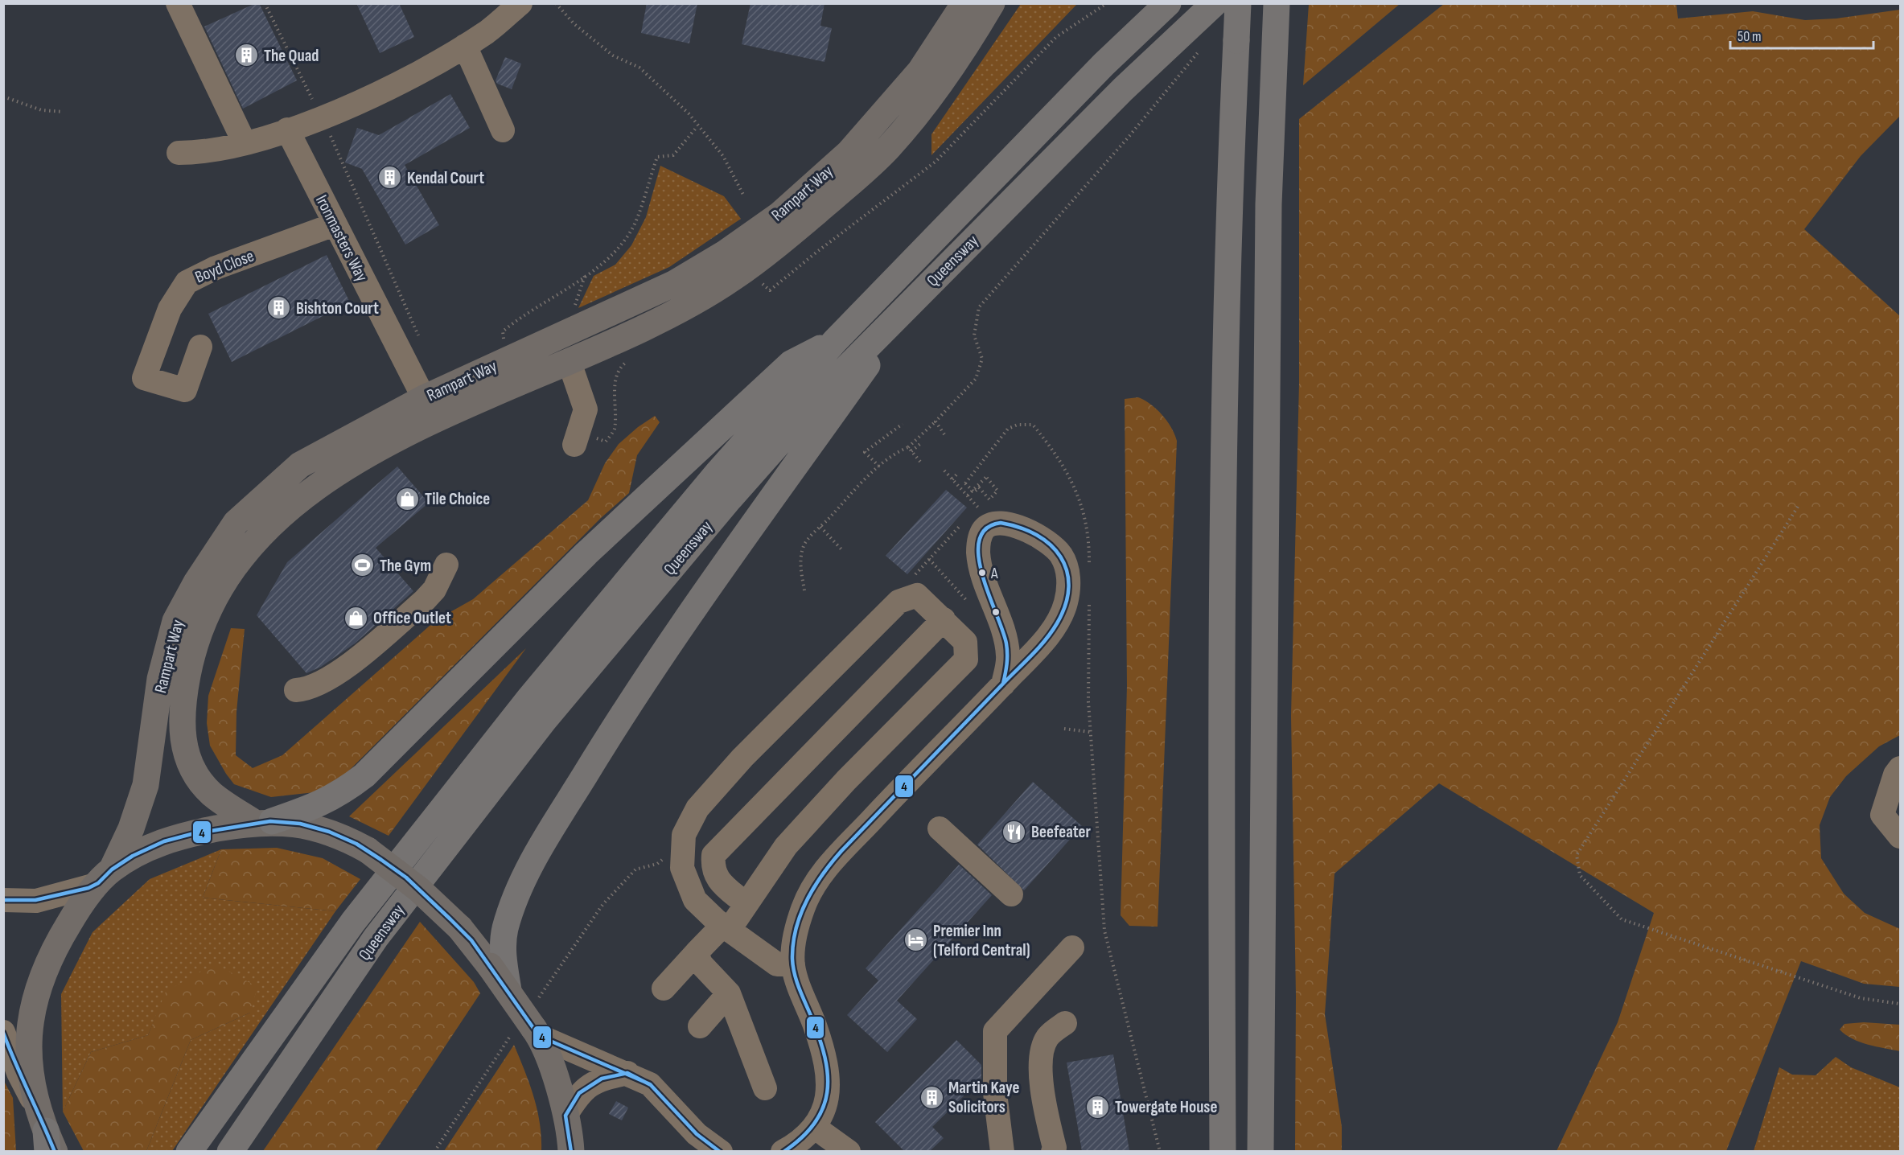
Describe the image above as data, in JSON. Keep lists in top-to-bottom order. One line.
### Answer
{"streets":{"highway":["Queensway"],"main road":["Rampart Way"],"street":["Ironmasters Way","Boyd Close"]},"crossings":[["Rampart Way","Ironmasters Way"],["Ironmasters Way","Boyd Close"]],"places":{"building":["The Quad","Kendal Court","Bishton Court","Martin Kaye Solicitors","Towergate House"],"shop":["Tile Choice","Office Outlet"],"sports":["The Gym"],"other":["A"],"restaurant":["Beefeater"],"hotel":["Premier Inn (Telford Central)"]},"lines":["transit line 4"],"scale_bar":"50 m"}
